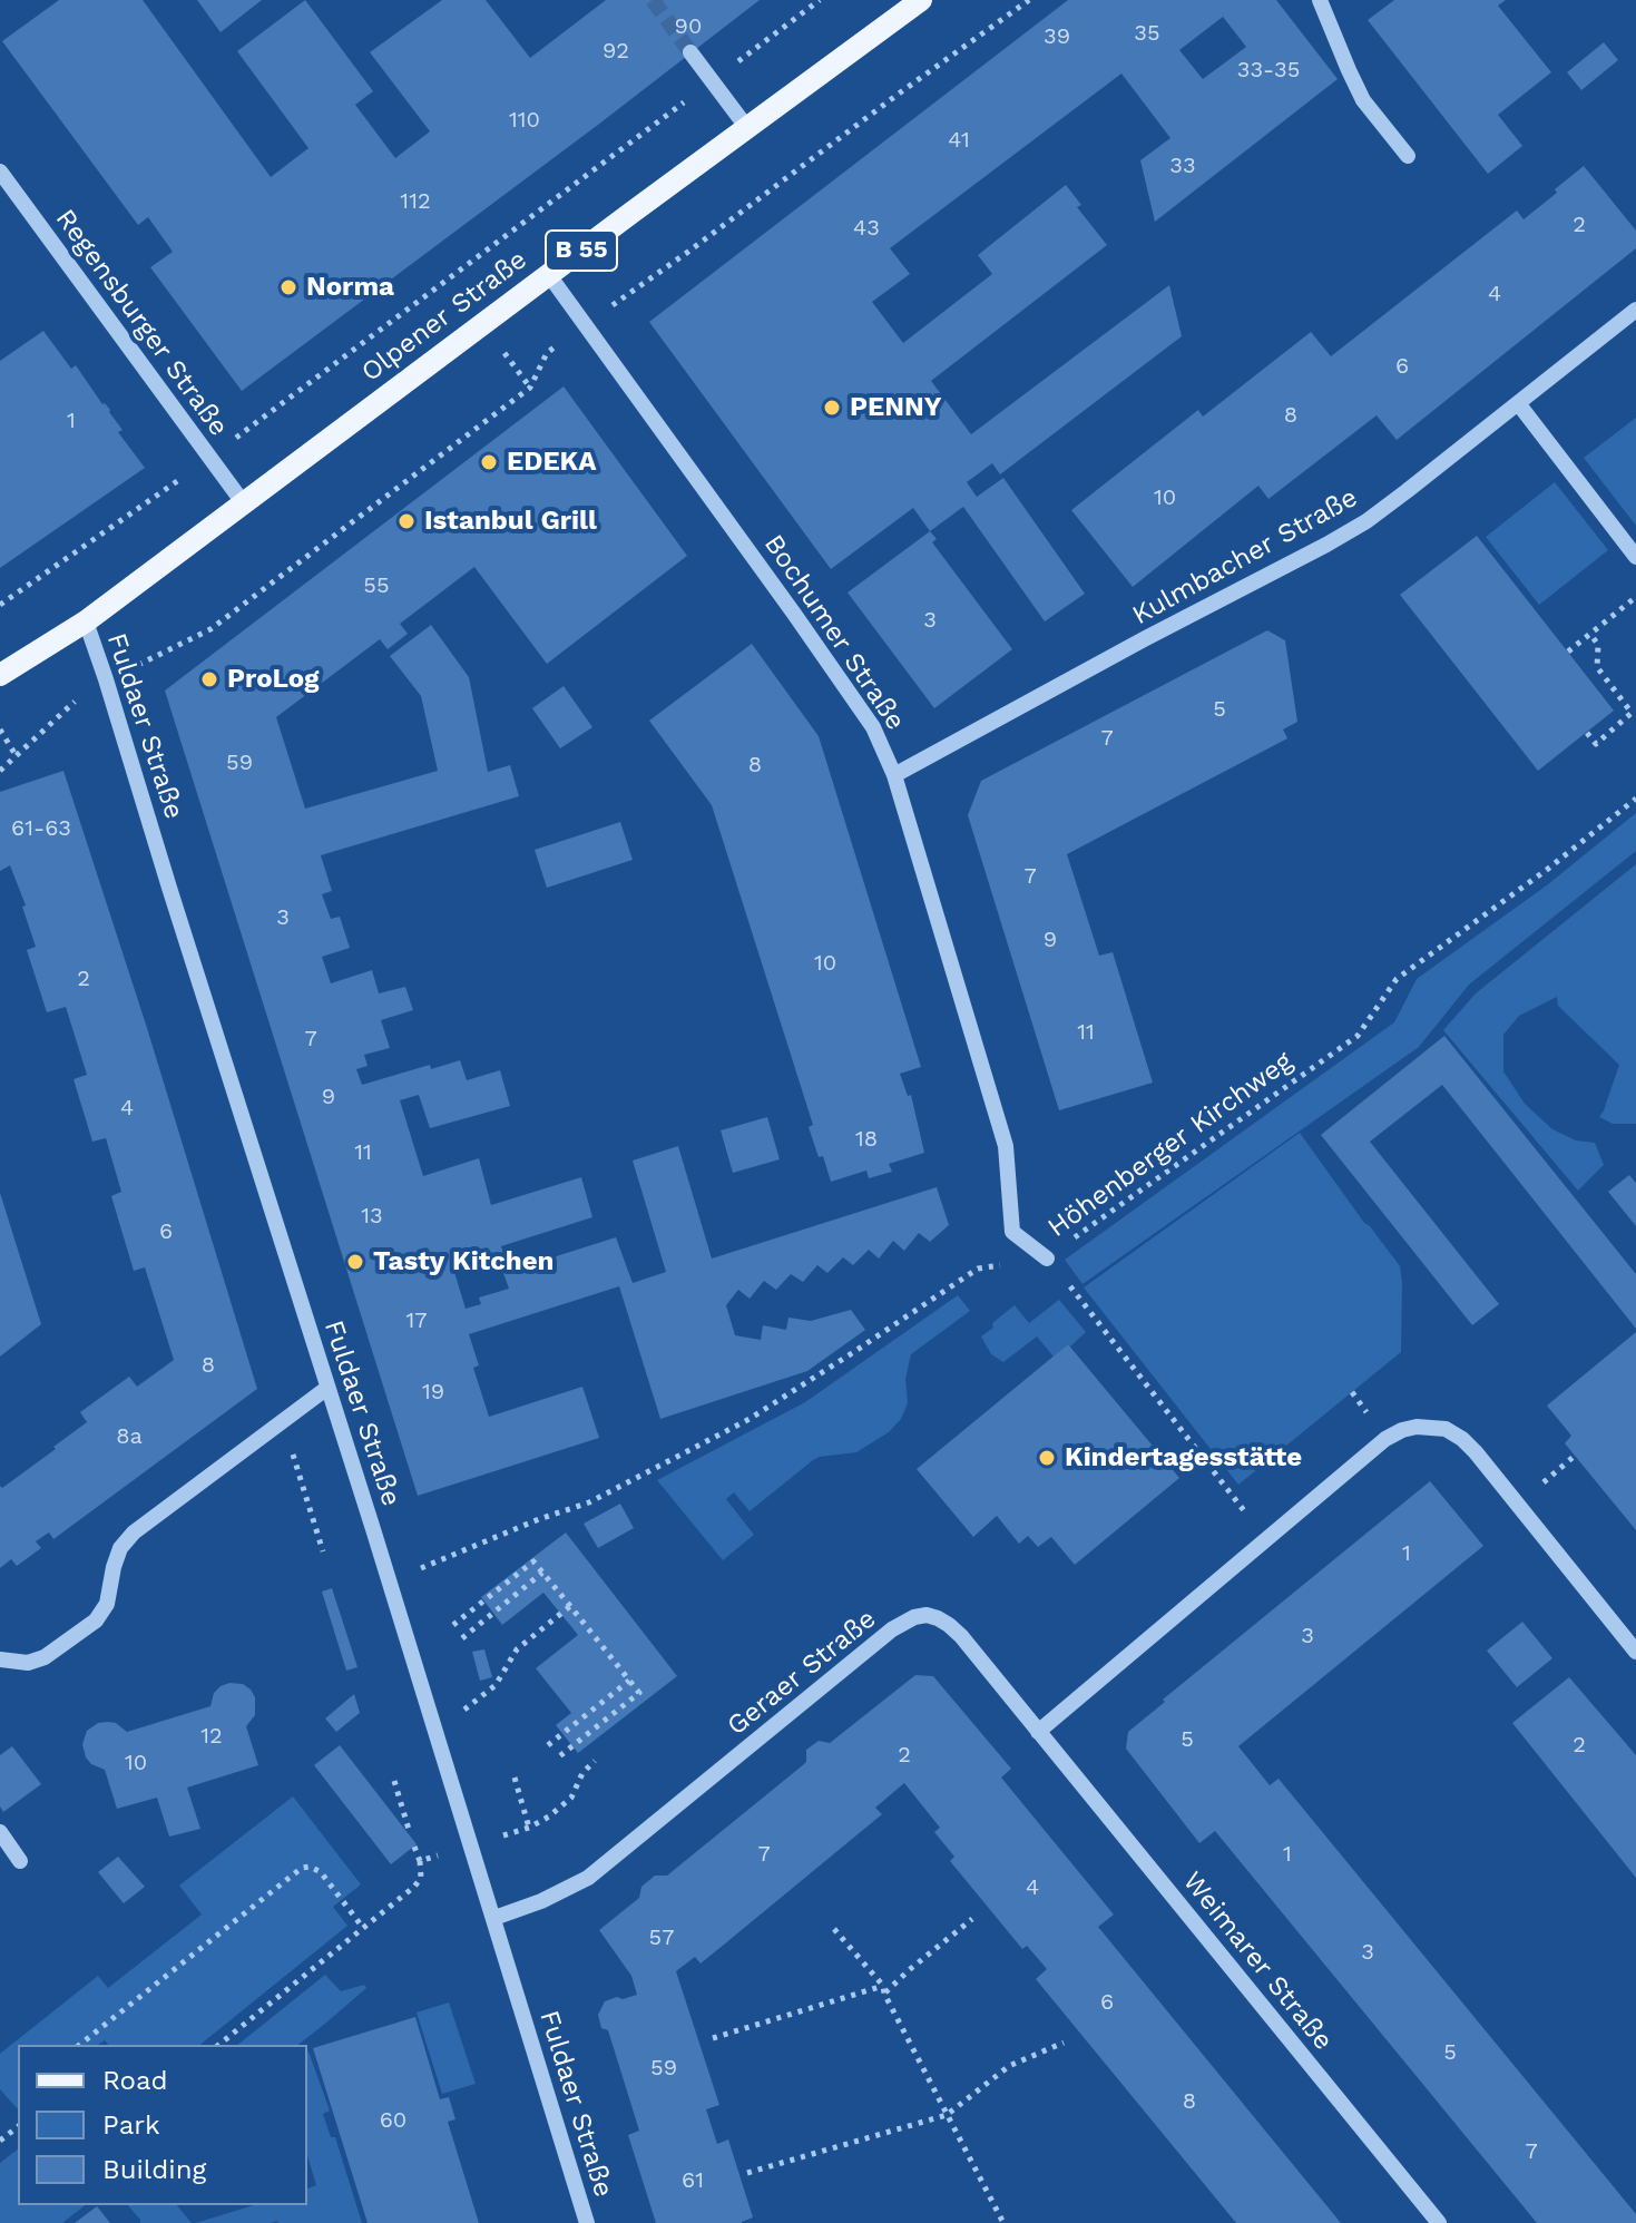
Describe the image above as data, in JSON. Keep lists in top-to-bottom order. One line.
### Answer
{"streets":{"main road":["B 55","Olpener Straße"],"street":["Regensburger Straße","Kulmbacher Straße","Bochumer Straße","Fuldaer Straße","Geraer Straße","Weimarer Straße"],"path":["Höhenberger Kirchweg"]},"crossings":[["Olpener Straße","Regensburger Straße"],["Olpener Straße","Bochumer Straße"],["Olpener Straße","Fuldaer Straße"],["Kulmbacher Straße","Bochumer Straße"],["Bochumer Straße","Höhenberger Kirchweg"],["Fuldaer Straße","Höhenberger Kirchweg"],["Fuldaer Straße","Geraer Straße"],["Geraer Straße","Weimarer Straße"]],"places":["Norma","PENNY","EDEKA","Istanbul Grill","ProLog","Tasty Kitchen","Kindertagesstätte"],"house_numbers":["90","35","39","92","33-35","110","41","33","112","2","43","4","6","8","1","10","55","3","5","7","59","8","61-63","7","3","9","10","2","11","7","9","4","18","11","13","6","17","8","19","8a","1","3","12","5","2","2","10","7","1","4","57","3","6","5","59","8","60","7","61"],"legend":["Road","Park","Building"]}
